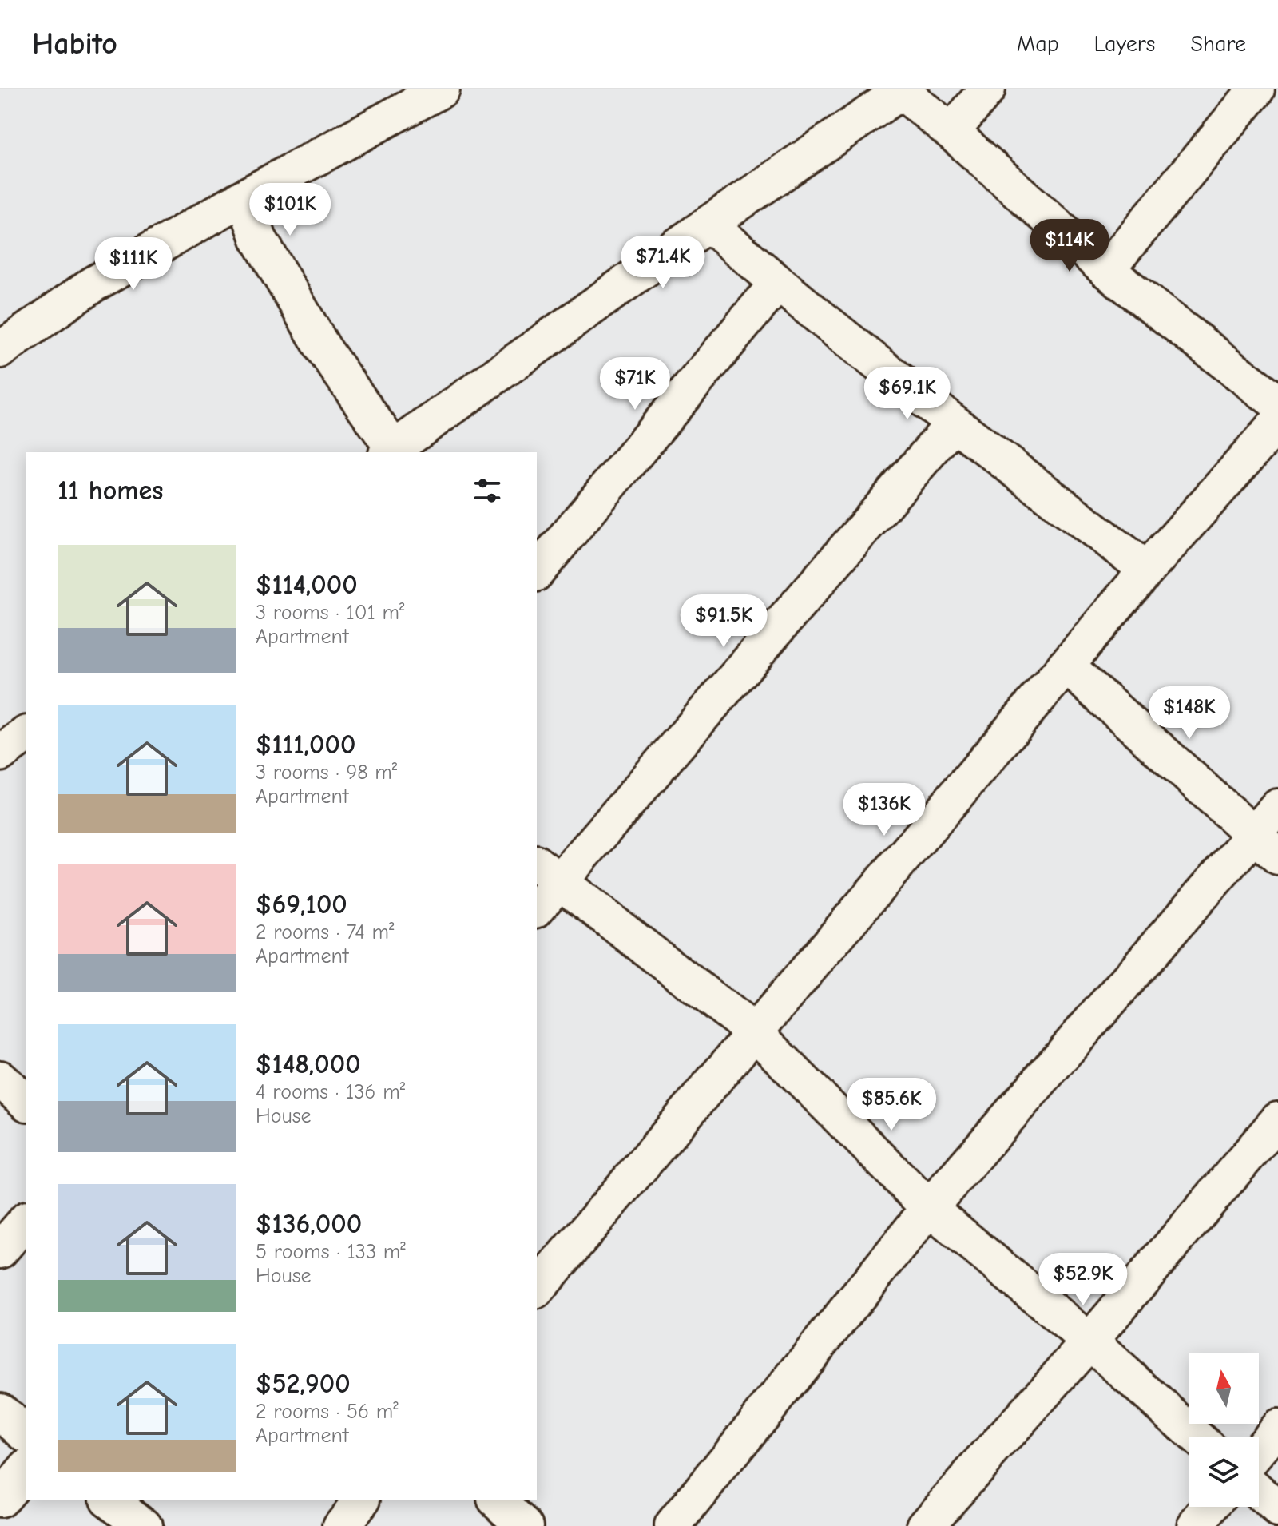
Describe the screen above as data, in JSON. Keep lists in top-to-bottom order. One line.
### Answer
{"north":"top","page":{"header":"Habito","nav":["Map","Layers","Share"],"price":["$101K","$114K","$71.4K","$111K","$71K","$69.1K","$91.5K","$148K","$136K","$85.6K","$52.9K"],"heading":"11 homes","list":[{"name":"$114,000","note":"3 rooms · 101 m² · Apartment"},{"name":"$111,000","note":"3 rooms · 98 m² · Apartment"},{"name":"$69,100","note":"2 rooms · 74 m² · Apartment"},{"name":"$148,000","note":"4 rooms · 136 m² · House"},{"name":"$136,000","note":"5 rooms · 133 m² · House"},{"name":"$52,900","note":"2 rooms · 56 m² · Apartment"}]}}
